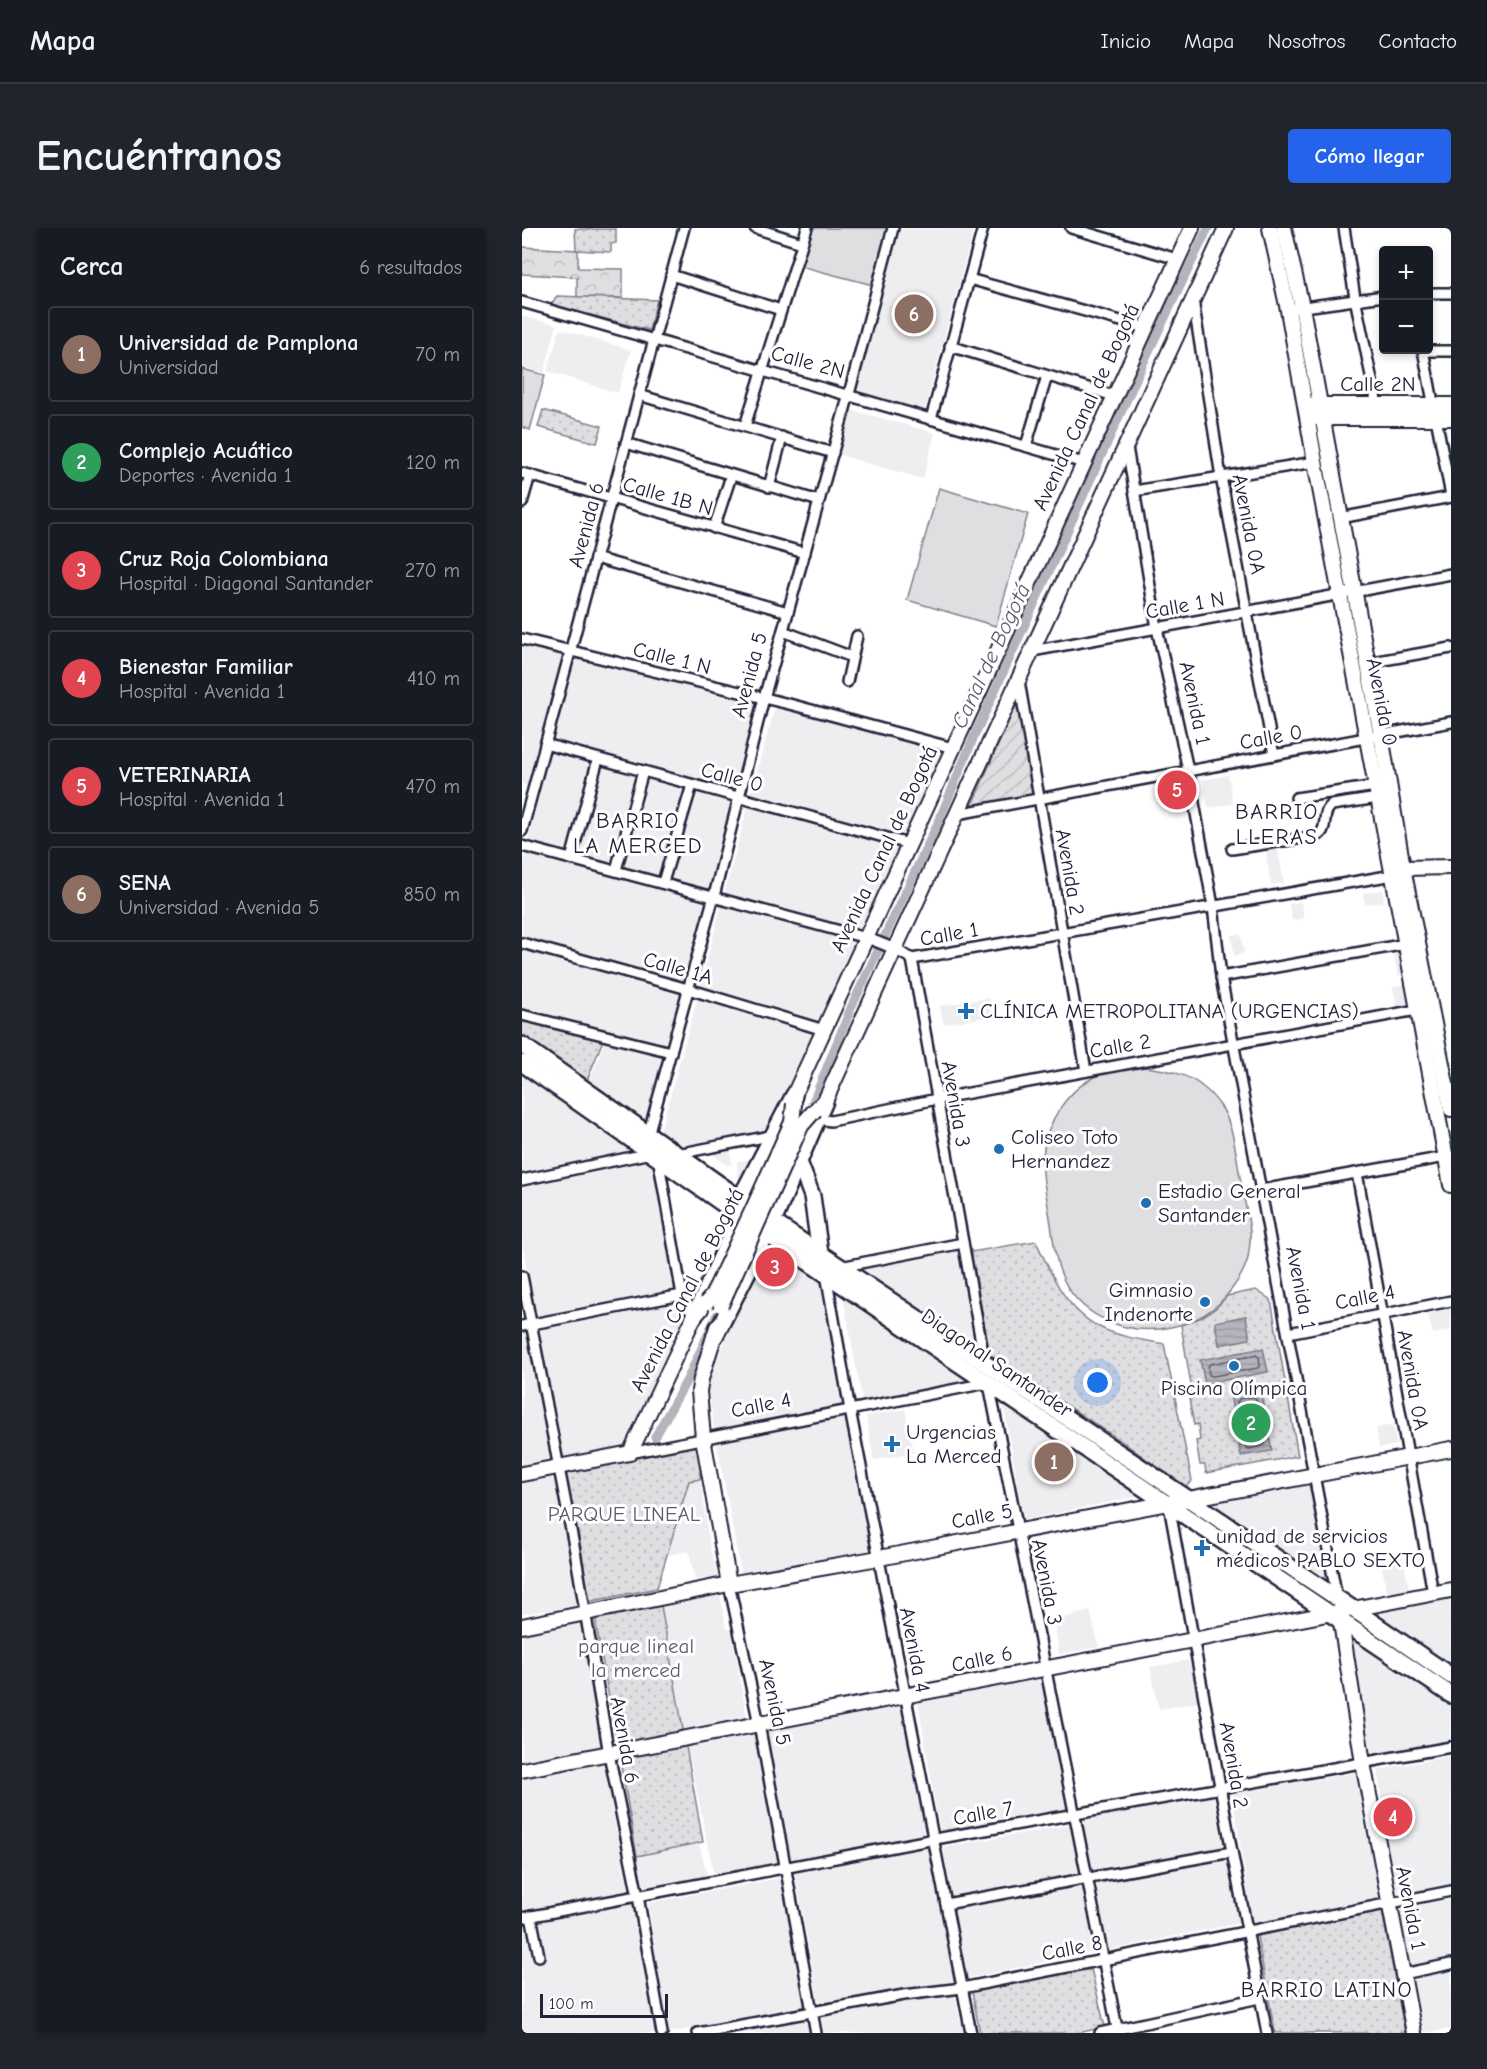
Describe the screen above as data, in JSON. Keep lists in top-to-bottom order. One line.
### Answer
{"streets":{"main road":["Diagonal Santander"],"street":["Calle 2N","Avenida Canal de Bogotá","Calle 1B N","Avenida 0A","Avenida 6","Calle 1 N","Avenida 5","Avenida 0","Avenida 1","Calle 0","Avenida 2","Calle 1","Calle 1A","Calle 2","Avenida 3","Calle 4","Calle 5","Avenida 4","Calle 6","Calle 7","Calle 8"]},"crossings":[["Calle 2N","Avenida Canal de Bogotá"],["Calle 2N","Avenida 6"],["Calle 2N","Avenida 5"],["Calle 2N","Avenida 0"],["Avenida Canal de Bogotá","Avenida 0A"],["Avenida Canal de Bogotá","Calle 1 N"],["Avenida Canal de Bogotá","Avenida 5"],["Avenida Canal de Bogotá","Avenida 1"],["Avenida Canal de Bogotá","Calle 0"],["Avenida Canal de Bogotá","Avenida 2"],["Avenida Canal de Bogotá","Calle 1"],["Avenida Canal de Bogotá","Calle 1A"],["Avenida Canal de Bogotá","Calle 2"],["Avenida Canal de Bogotá","Calle 4"],["Calle 1B N","Avenida 6"],["Calle 1B N","Avenida 5"],["Avenida 0A","Calle 1 N"],["Avenida 0A","Calle 0"],["Avenida 0A","Calle 4"],["Avenida 0A","Calle 5"],["Avenida 0A","Calle 6"],["Avenida 6","Calle 1 N"],["Avenida 6","Calle 0"],["Avenida 6","Calle 4"],["Avenida 6","Calle 5"],["Avenida 6","Calle 6"],["Avenida 6","Calle 7"],["Calle 1 N","Avenida 5"],["Calle 1 N","Avenida 0"],["Calle 1 N","Avenida 1"],["Avenida 5","Calle 0"],["Avenida 5","Calle 1"],["Avenida 5","Calle 1A"],["Avenida 5","Calle 4"],["Avenida 5","Diagonal Santander"],["Avenida 5","Calle 5"],["Avenida 5","Calle 6"],["Avenida 5","Calle 7"],["Avenida 5","Calle 8"],["Avenida 0","Calle 0"],["Avenida 0","Calle 1"],["Avenida 0","Calle 2"],["Avenida 1","Calle 0"],["Avenida 1","Calle 1"],["Avenida 1","Calle 2"],["Avenida 1","Calle 4"],["Avenida 1","Diagonal Santander"],["Avenida 1","Calle 5"],["Avenida 1","Calle 6"],["Avenida 1","Calle 7"],["Avenida 1","Calle 8"],["Calle 0","Avenida 2"],["Avenida 2","Calle 1"],["Avenida 2","Calle 2"],["Avenida 2","Diagonal Santander"],["Avenida 2","Calle 5"],["Avenida 2","Calle 6"],["Avenida 2","Calle 7"],["Avenida 2","Calle 8"],["Calle 1","Avenida 3"],["Calle 2","Avenida 3"],["Avenida 3","Calle 4"],["Avenida 3","Diagonal Santander"],["Avenida 3","Calle 5"],["Avenida 3","Calle 6"],["Avenida 3","Calle 7"],["Avenida 3","Calle 8"],["Calle 4","Diagonal Santander"],["Calle 4","Avenida 4"],["Diagonal Santander","Calle 5"],["Diagonal Santander","Avenida 4"],["Diagonal Santander","Calle 6"],["Calle 5","Avenida 4"],["Avenida 4","Calle 6"],["Avenida 4","Calle 7"],["Avenida 4","Calle 8"]],"districts":["BARRIO LLERAS","BARRIO LA MERCED","BARRIO LATINO"],"water":["Canal de Bogotá"],"parks":["PARQUE LINEAL","parque lineal la merced"],"places":{"health":["CLÍNICA METROPOLITANA (URGENCIAS)","Urgencias La Merced","unidad de servicios médicos PABLO SEXTO"],"other":["Coliseo Toto Hernandez","Estadio General Santander","Gimnasio Indenorte","Piscina Olímpica"]},"scale_bar":"100 m","page":{"header":"Mapa","nav":["Inicio","Mapa","Nosotros","Contacto"],"buttons":"Cómo llegar","title":"Encuéntranos","heading":["Cerca","6 resultados"],"map_buttons":["+","−"],"pins":["6","5","3","2","1","4"],"list":[{"mark":"1","name":"Universidad de Pamplona","note":"Universidad","value":"70 m"},{"mark":"2","name":"Complejo Acuático","note":"Deportes · Avenida 1","value":"120 m"},{"mark":"3","name":"Cruz Roja Colombiana","note":"Hospital · Diagonal Santander","value":"270 m"},{"mark":"4","name":"Bienestar Familiar","note":"Hospital · Avenida 1","value":"410 m"},{"mark":"5","name":"VETERINARIA","note":"Hospital · Avenida 1","value":"470 m"},{"mark":"6","name":"SENA","note":"Universidad · Avenida 5","value":"850 m"}],"scale":"100 m"}}
